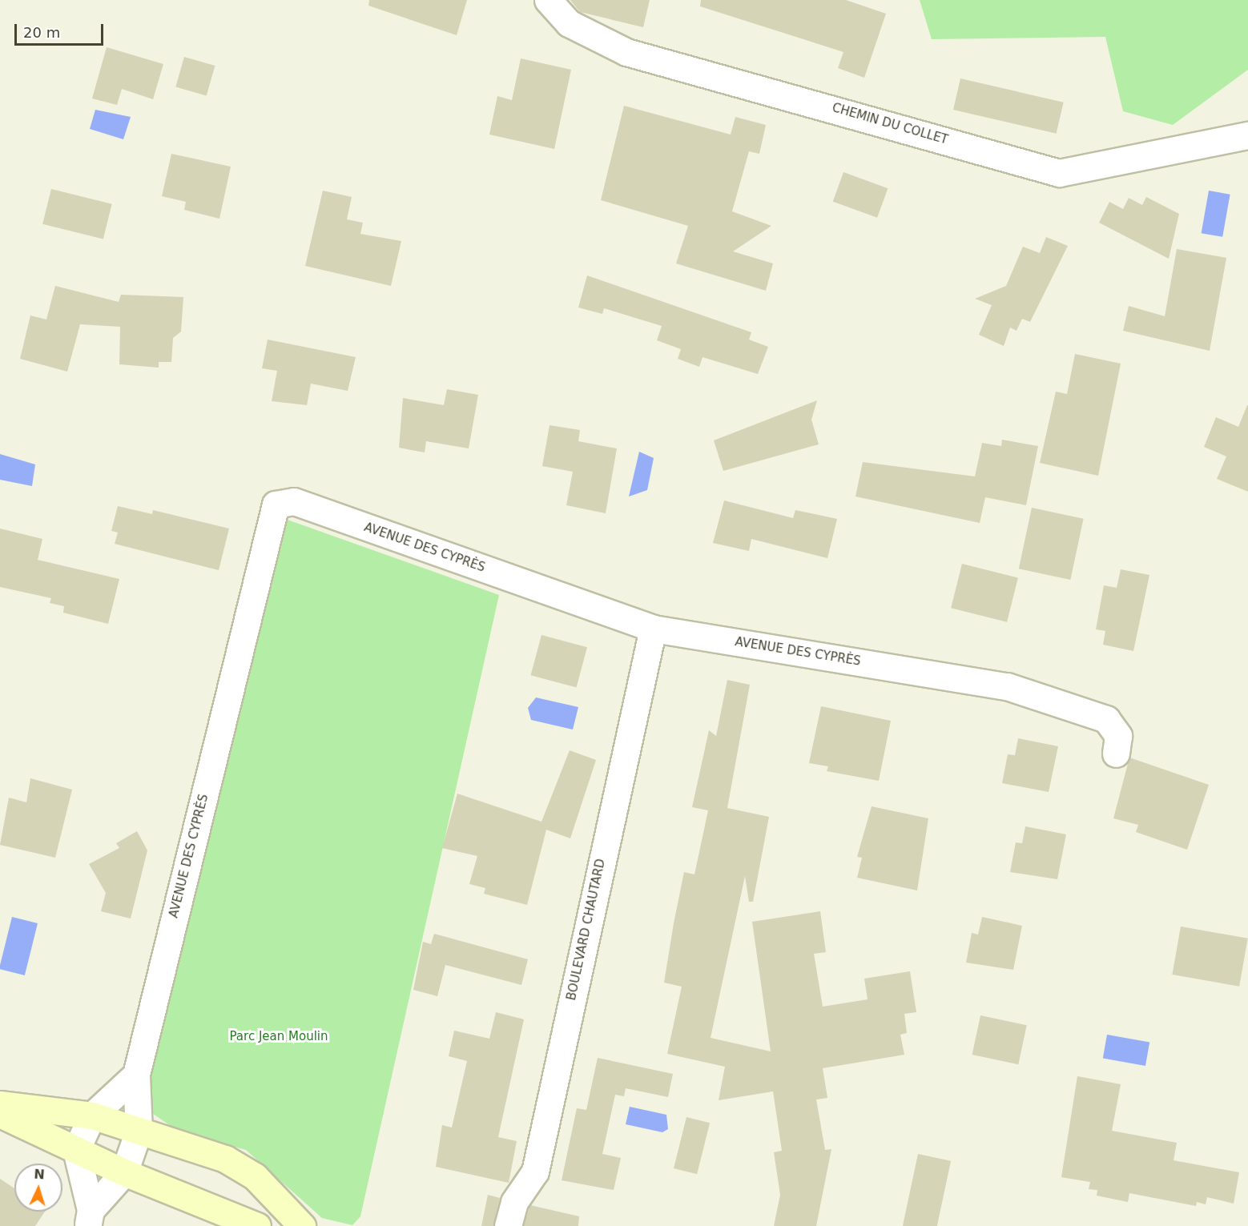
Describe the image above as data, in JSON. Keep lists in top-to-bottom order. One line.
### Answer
{"streets":{"street":["CHEMIN DU COLLET","AVENUE DES CYPRÈS","BOULEVARD CHAUTARD"]},"crossings":[["AVENUE DES CYPRÈS","BOULEVARD CHAUTARD"]],"parks":["Parc Jean Moulin"],"scale_bar":"20 m","north":"top"}
